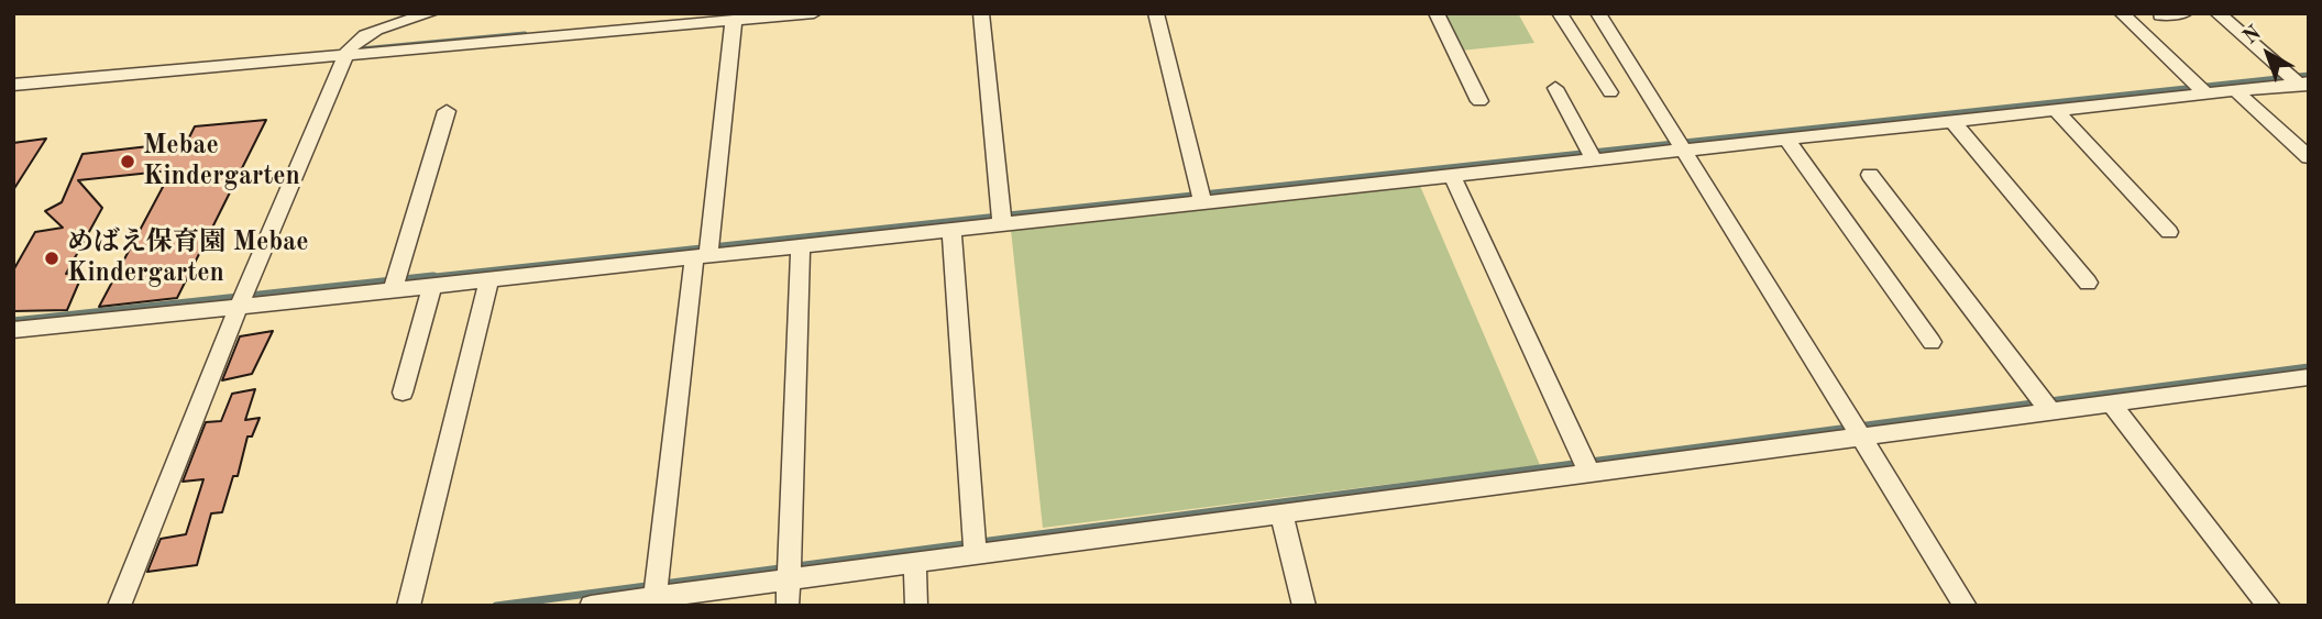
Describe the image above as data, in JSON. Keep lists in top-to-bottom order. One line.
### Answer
{"places":["Mebae Kindergarten","めばえ保育園 Mebae Kindergarten"],"north":"top left"}
